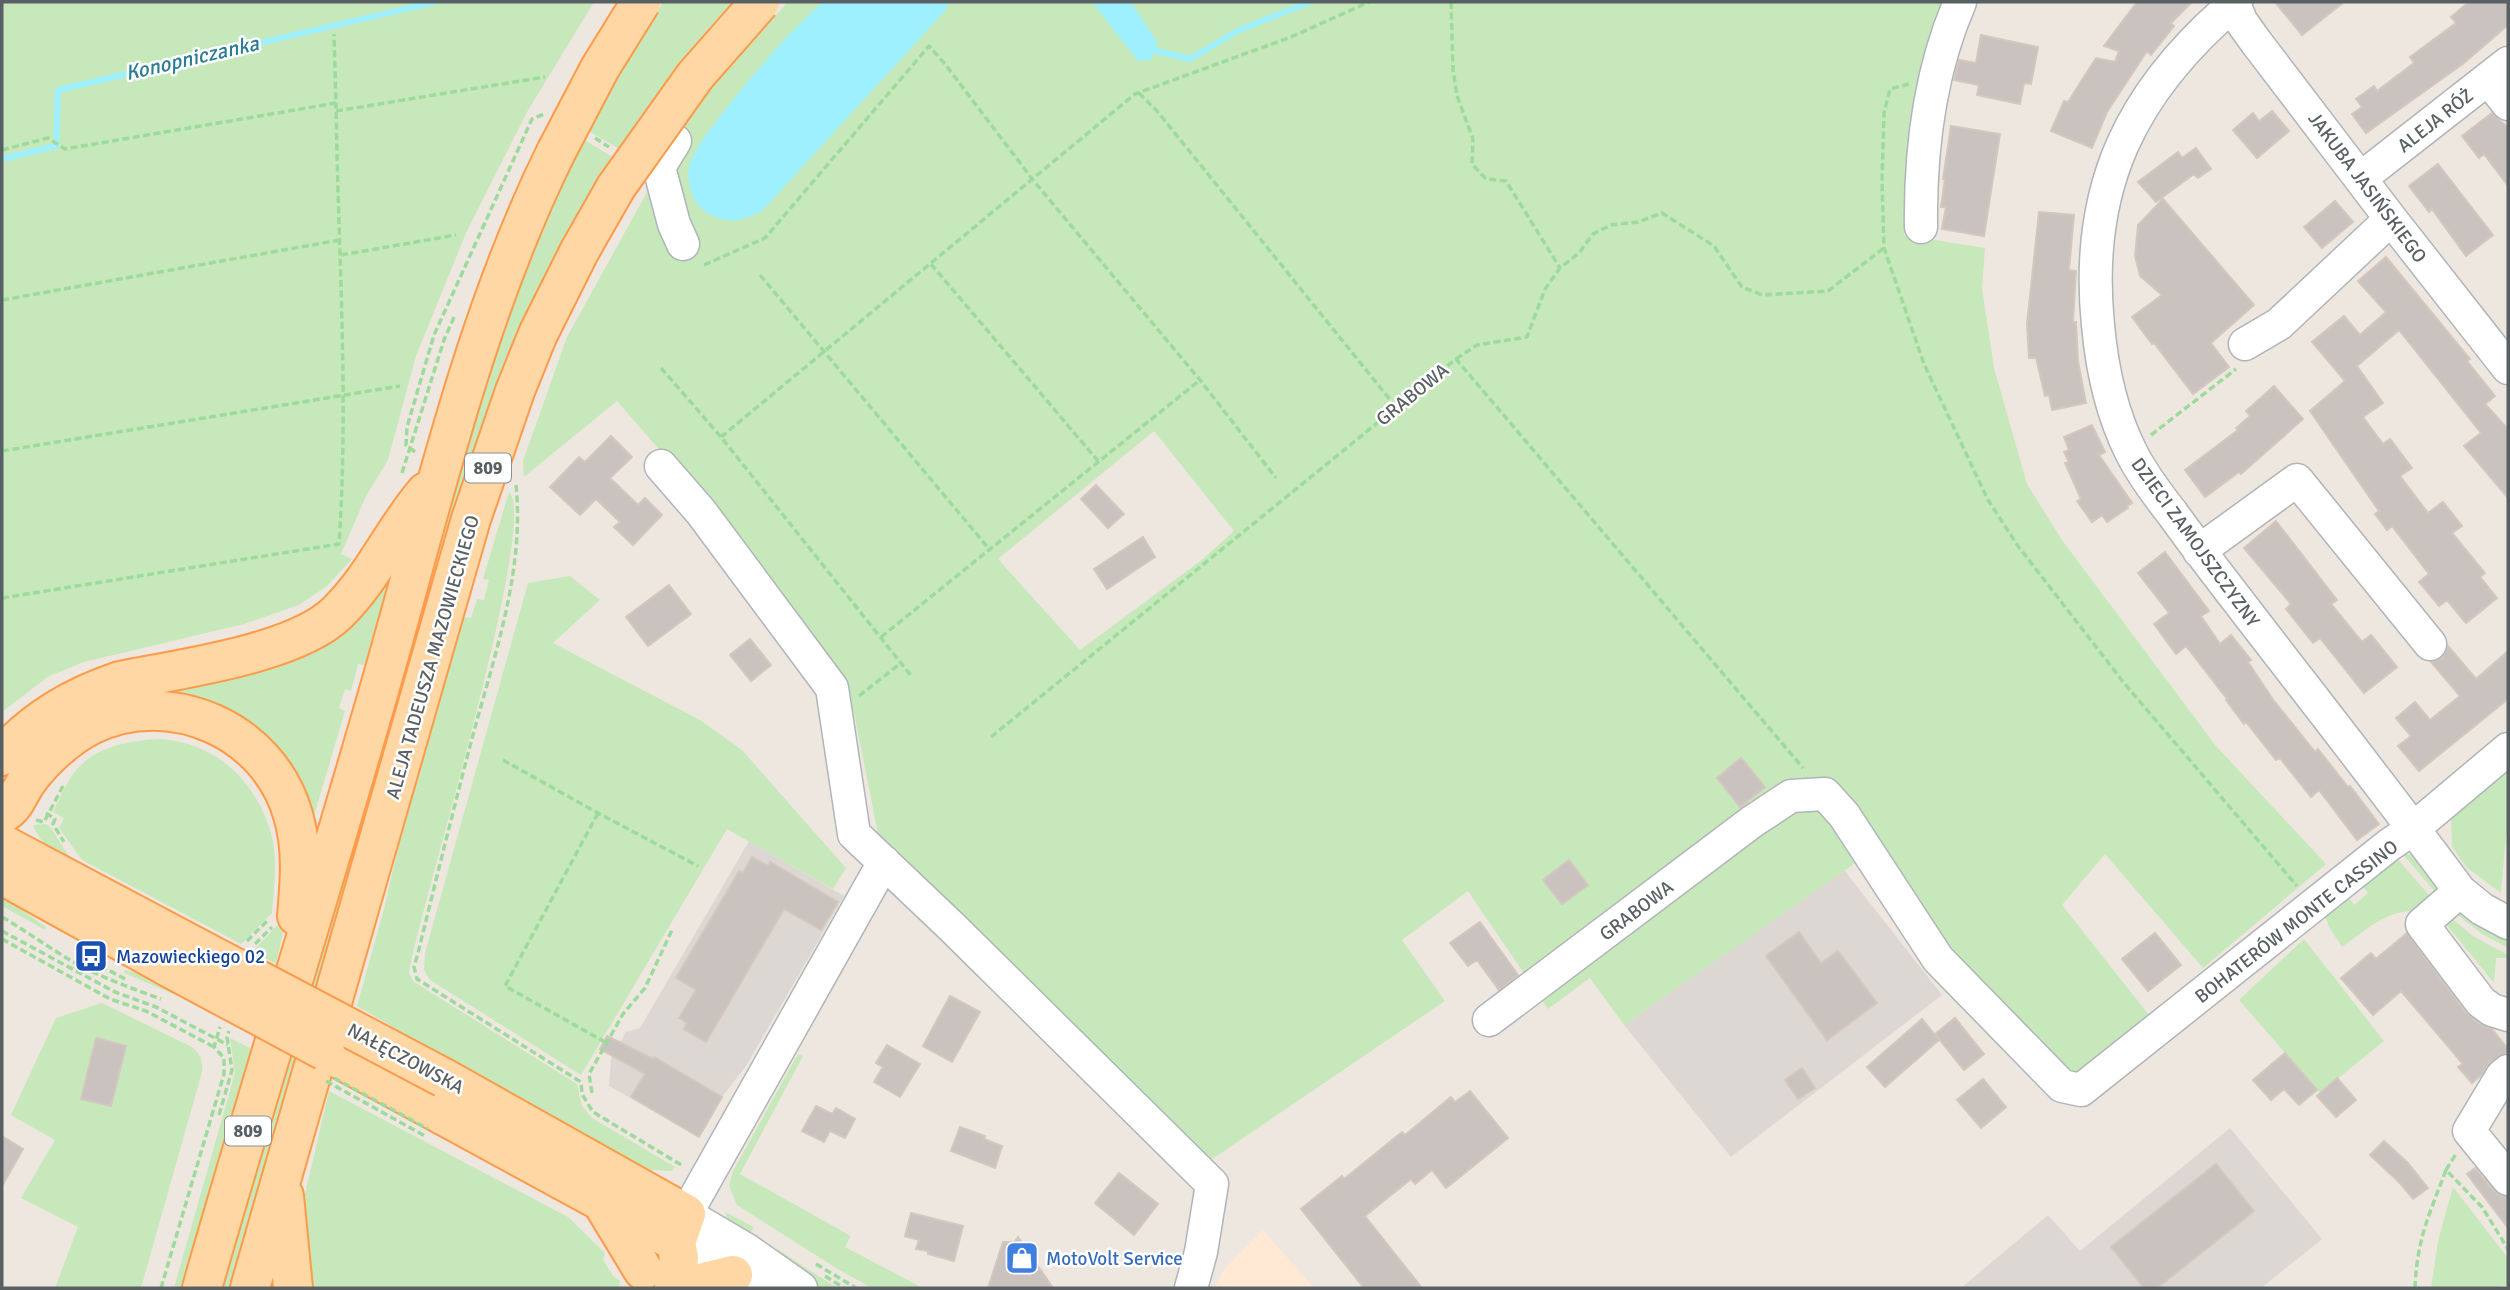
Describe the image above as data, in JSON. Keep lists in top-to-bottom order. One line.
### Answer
{"streets":{"main road":["809","ALEJA TADEUSZA MAZOWIECKIEGO","NAŁĘCZOWSKA"],"street":["ALEJA RÓŻ","JAKUBA JASIŃSKIEGO","GRABOWA","DZIECI ZAMOJSZCZYZNY","BOHATERÓW MONTE CASSINO"]},"crossings":[["ALEJA RÓŻ","JAKUBA JASIŃSKIEGO"],["JAKUBA JASIŃSKIEGO","DZIECI ZAMOJSZCZYZNY"],["GRABOWA","BOHATERÓW MONTE CASSINO"],["DZIECI ZAMOJSZCZYZNY","BOHATERÓW MONTE CASSINO"]],"water":["Konopniczanka"],"places":{"bus stop":["Mazowieckiego 02"],"shop":["MotoVolt Service"]}}
